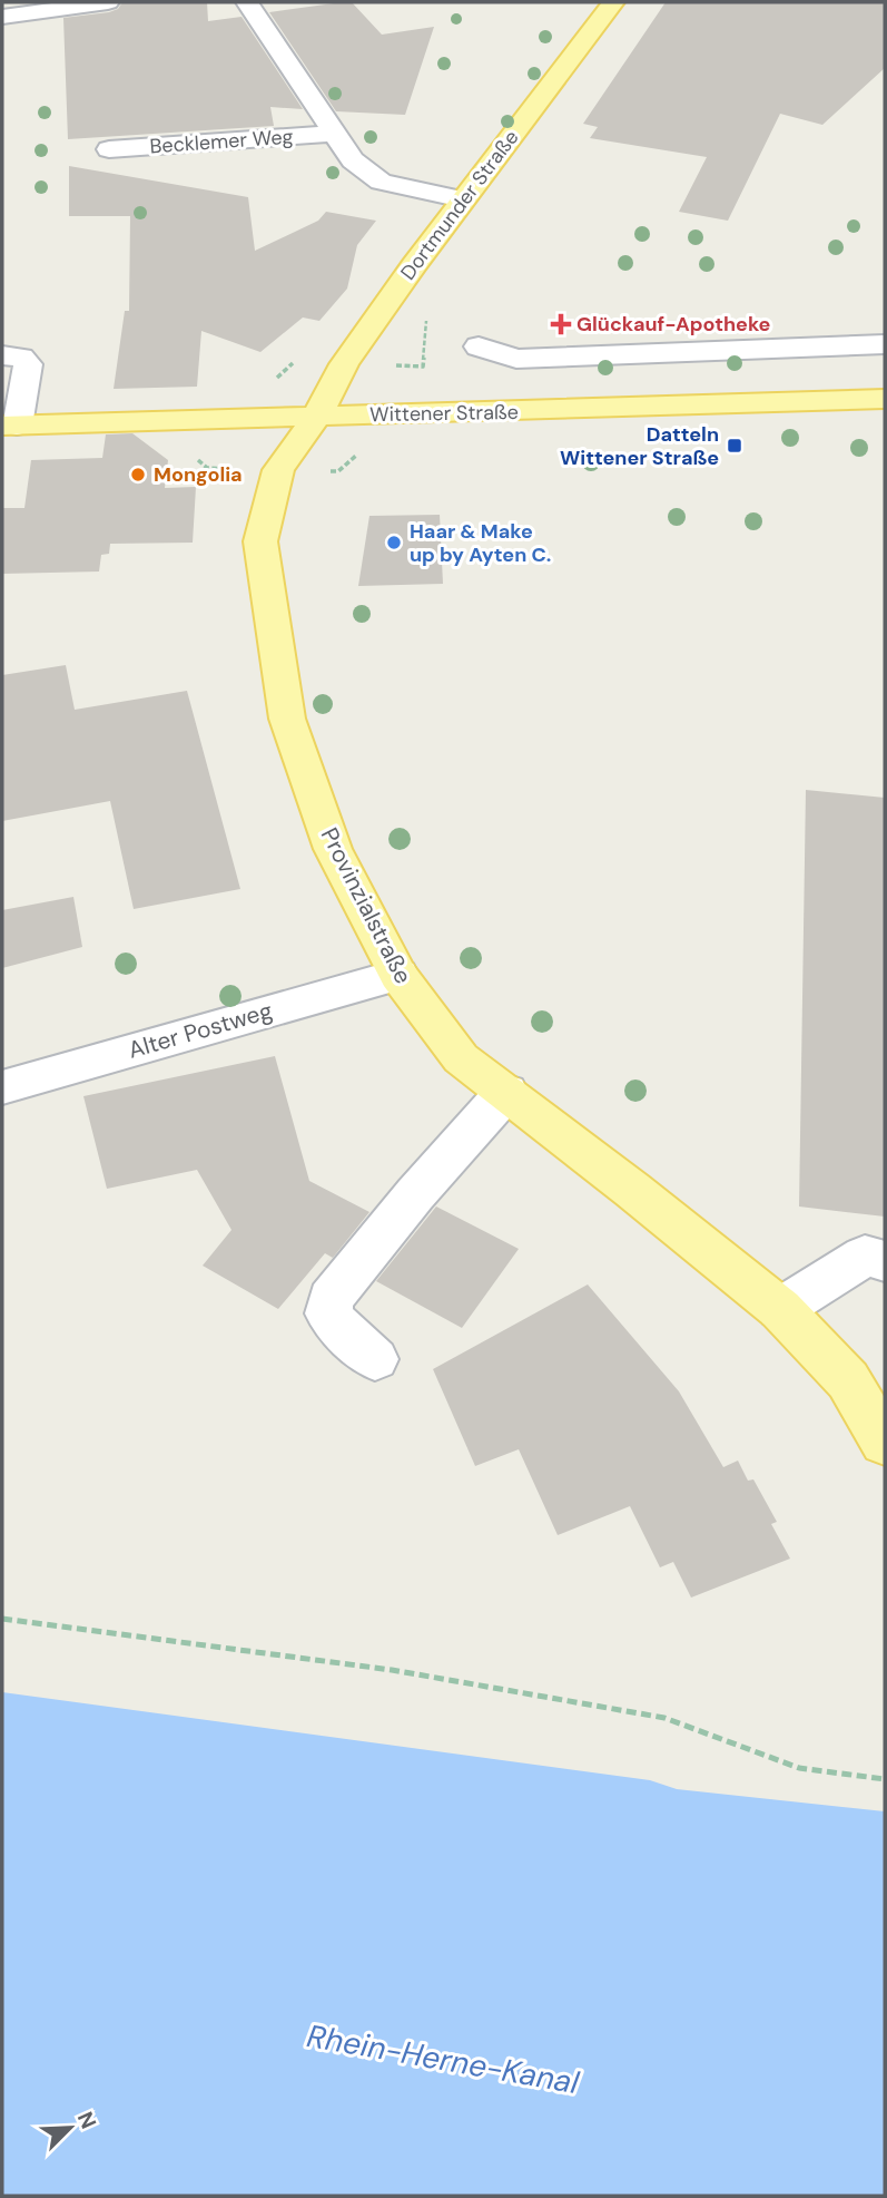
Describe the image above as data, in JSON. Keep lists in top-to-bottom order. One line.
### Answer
{"streets":{"main road":["Dortmunder Straße","Wittener Straße","Provinzialstraße"],"street":["Becklemer Weg","Alter Postweg"]},"crossings":[["Becklemer Weg","Dortmunder Straße"],["Dortmunder Straße","Wittener Straße"],["Dortmunder Straße","Provinzialstraße"],["Wittener Straße","Provinzialstraße"],["Provinzialstraße","Alter Postweg"]],"water":["Rhein-Herne-Kanal"],"places":{"health":["Glückauf-Apotheke"],"transit":["Datteln Wittener Straße"],"other":["Mongolia","Haar & Make up by Ayten C."]},"north":"top right"}
